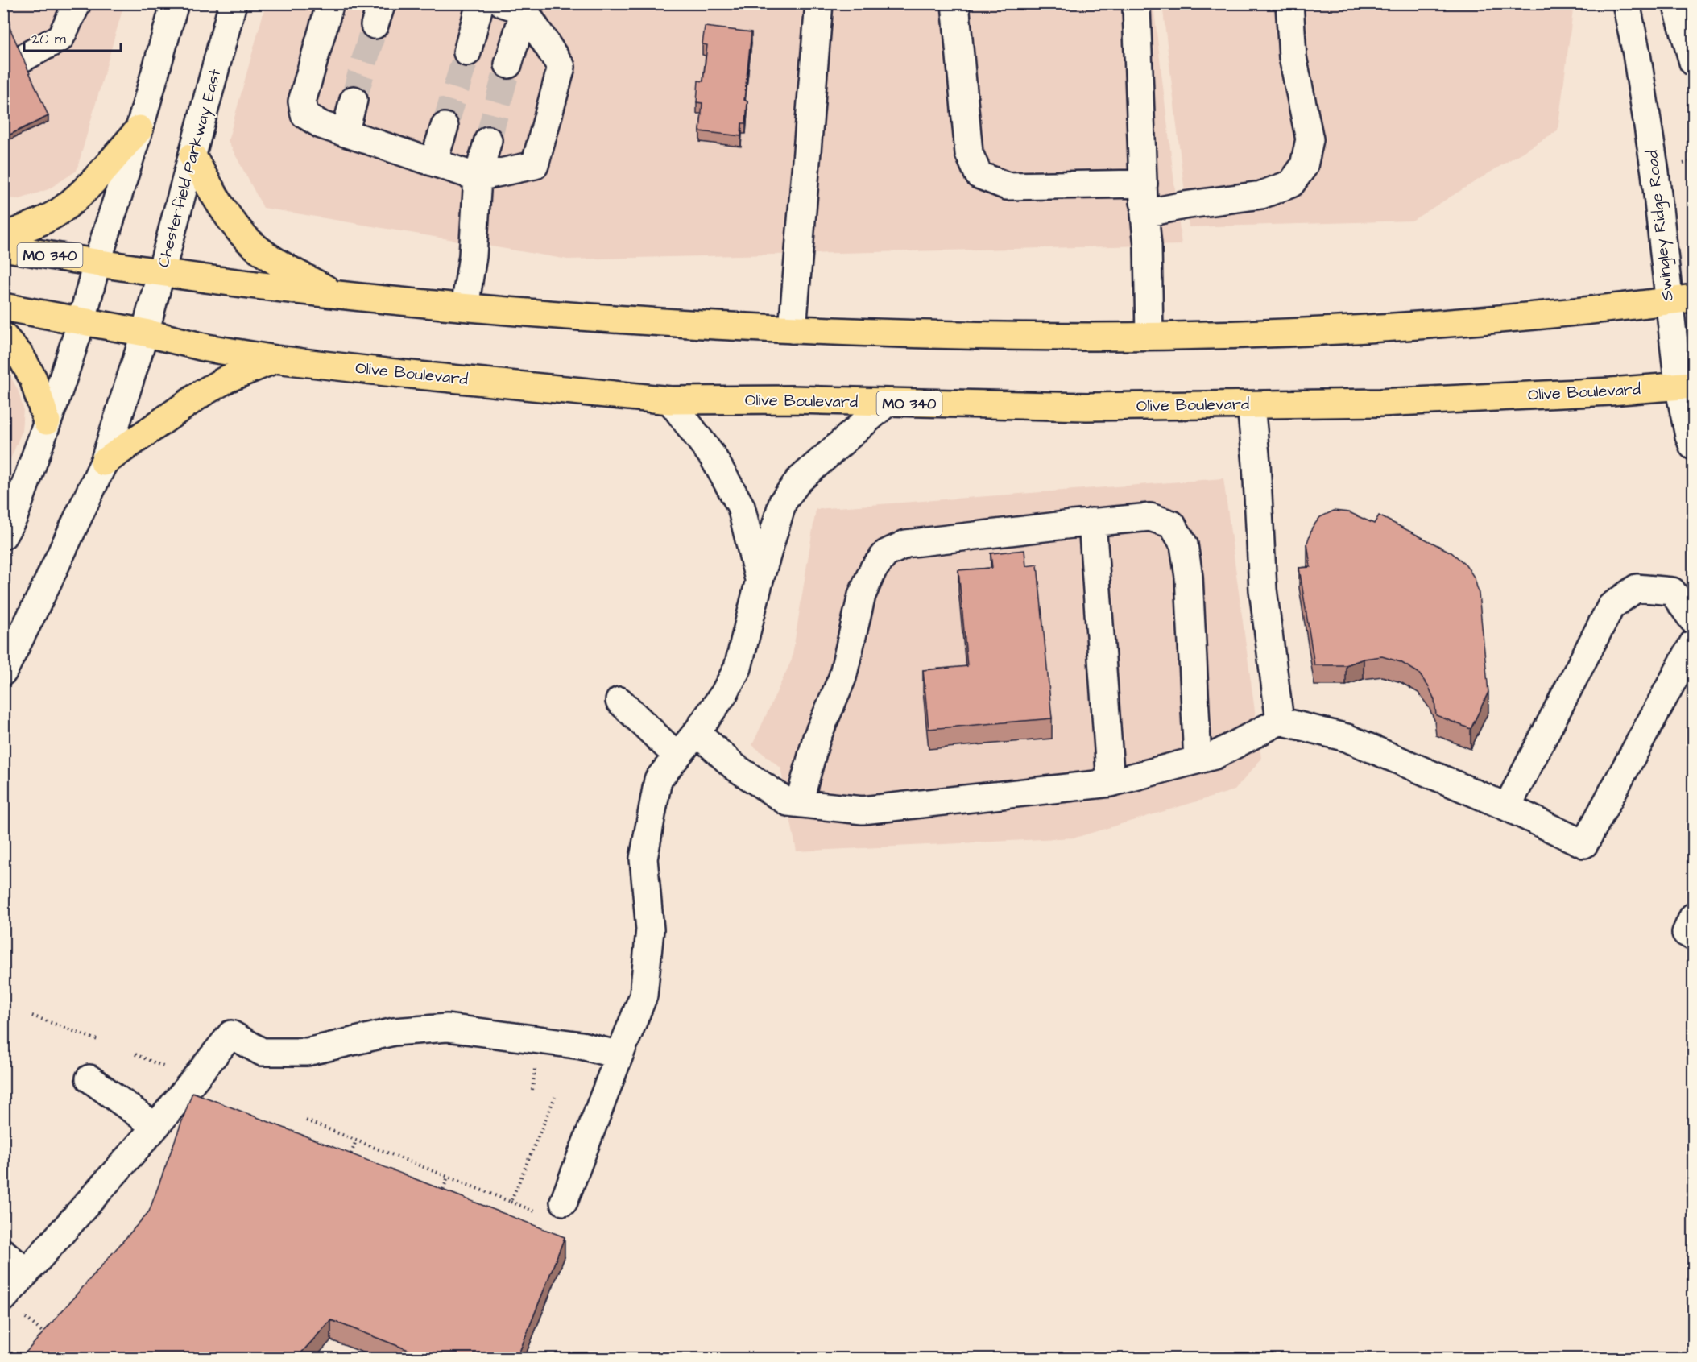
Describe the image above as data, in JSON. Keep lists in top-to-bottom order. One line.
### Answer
{"streets":{"main road":["MO 340","Olive Boulevard"],"street":["Chesterfield Parkway East","Swingley Ridge Road"]},"crossings":[["Chesterfield Parkway East","MO 340"],["Chesterfield Parkway East","Olive Boulevard"],["Swingley Ridge Road","MO 340"],["Swingley Ridge Road","Olive Boulevard"]],"scale_bar":"20 m"}
